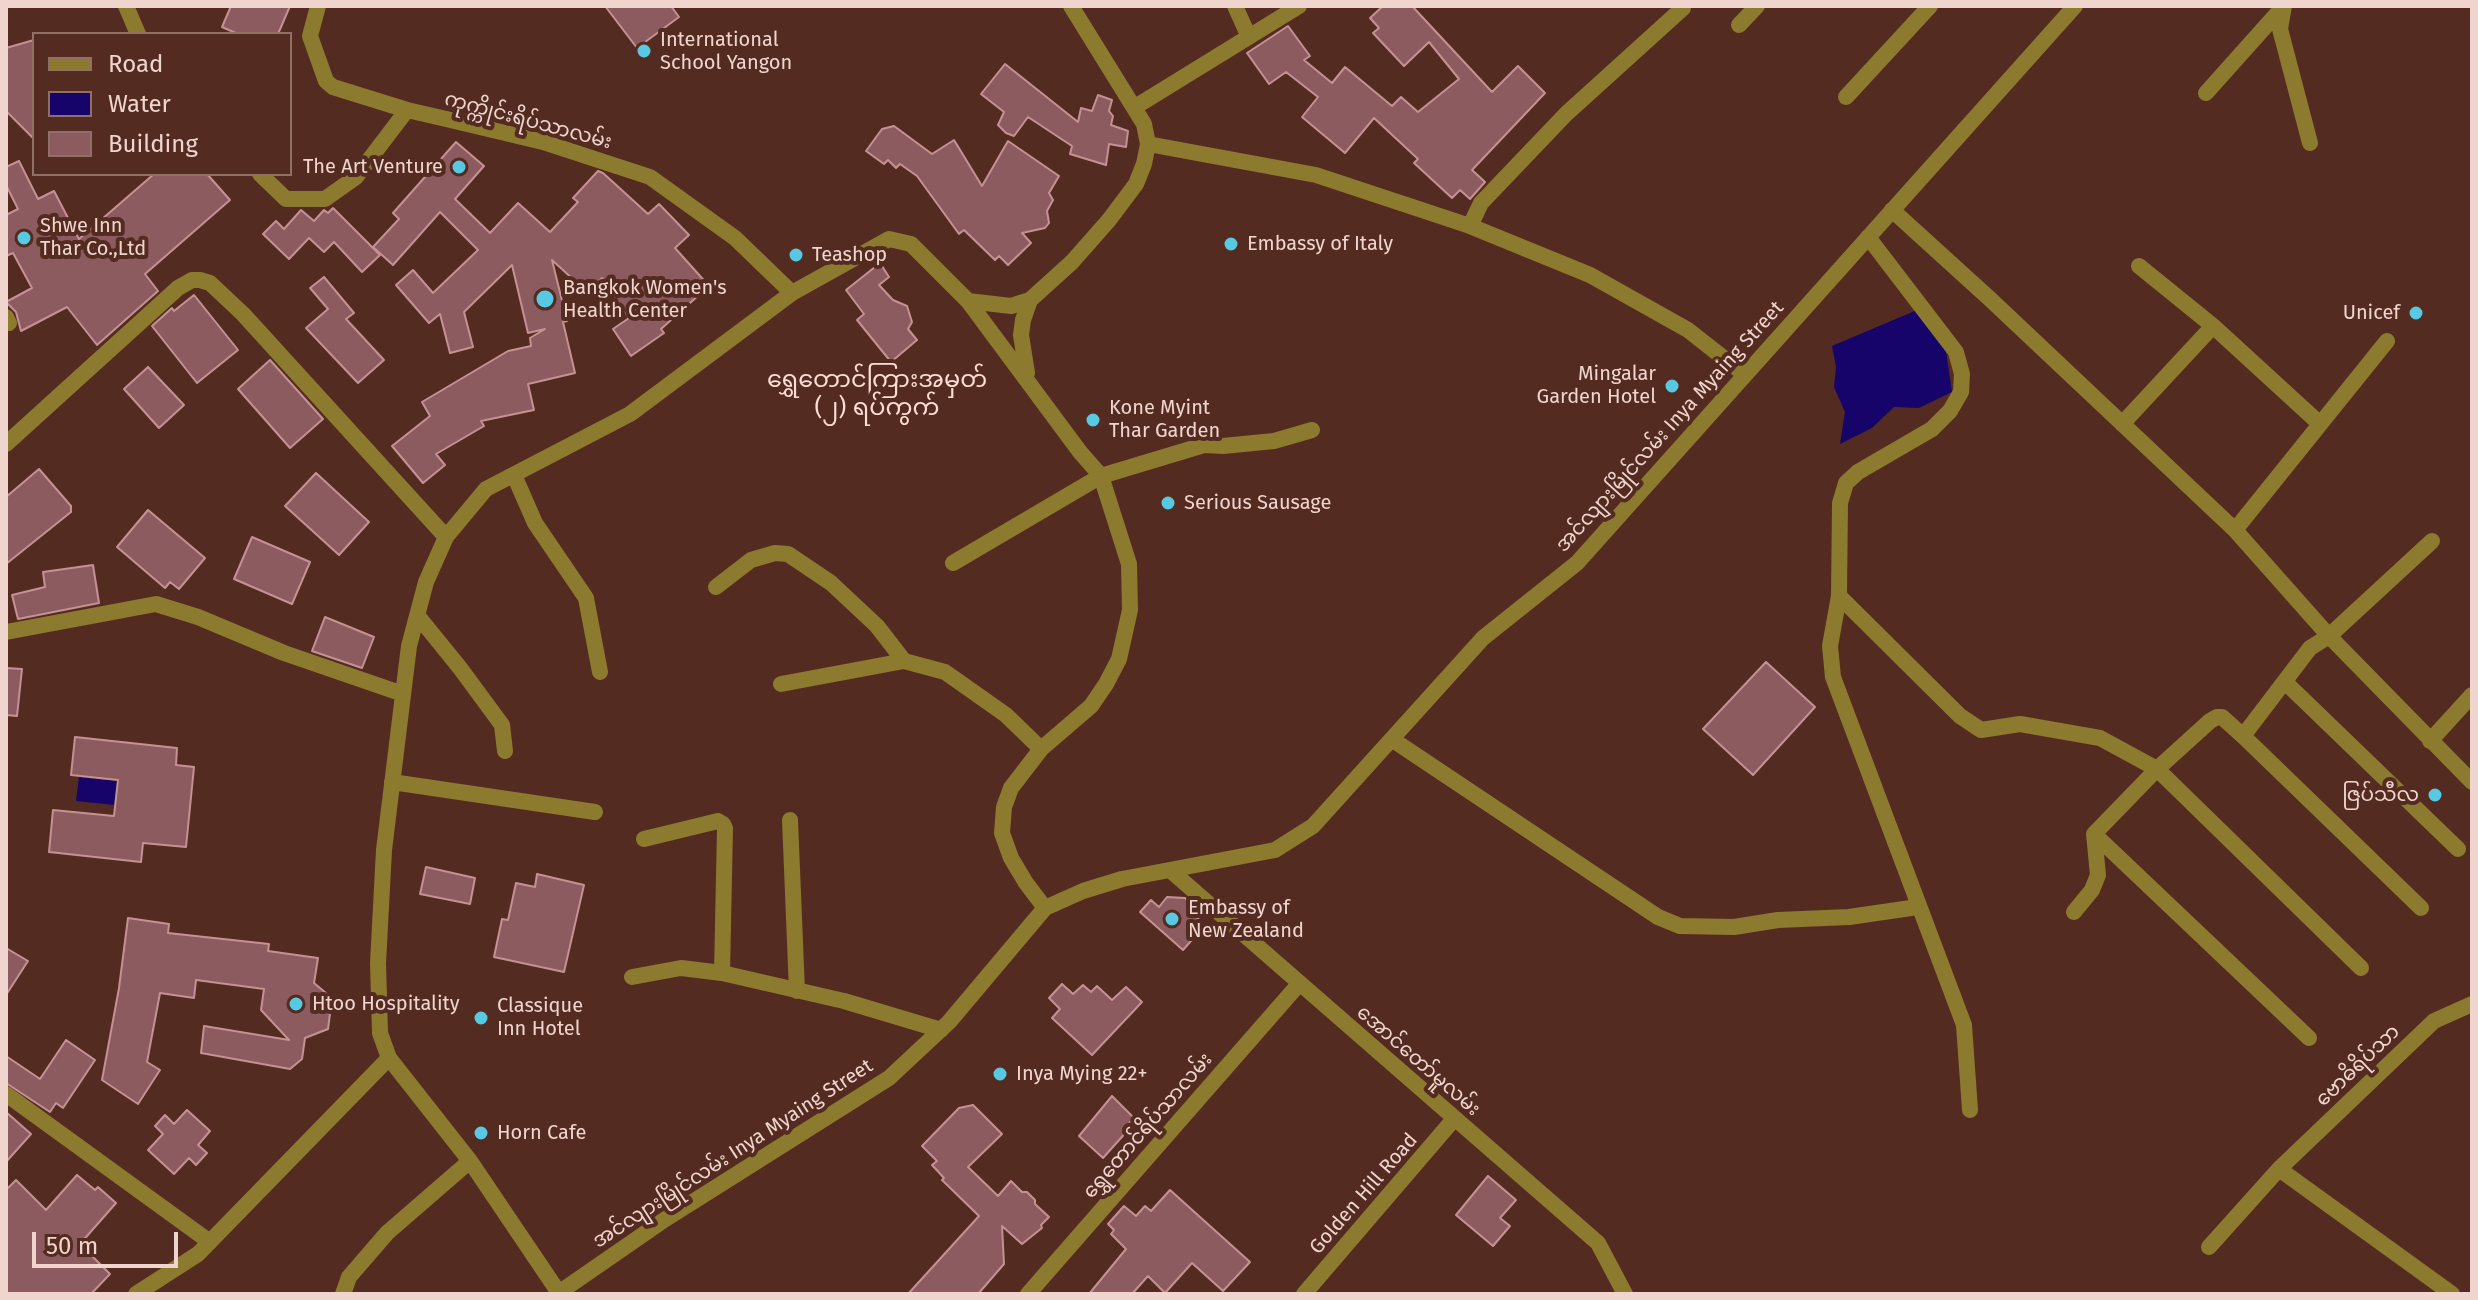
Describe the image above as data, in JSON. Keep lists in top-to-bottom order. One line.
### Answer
{"streets":{"street":["ကုက္ကိုင်းရိပ်သာလမ်း","အင်လျားမြိုင်လမ်း Inya Myaing Street","အောင်တော်မူလမ်း","ဗောဓိရိပ်သာ","ရွှေတောင်ရိပ်သာလမ်း","Golden Hill Road"]},"crossings":[["အင်လျားမြိုင်လမ်း Inya Myaing Street","အောင်တော်မူလမ်း"],["အောင်တော်မူလမ်း","ရွှေတောင်ရိပ်သာလမ်း"],["အောင်တော်မူလမ်း","Golden Hill Road"]],"districts":["ရွှေတောင်ကြားအမှတ် (၂) ရပ်ကွက်"],"places":["International School Yangon","The Art Venture","Shwe Inn Thar Co.,Ltd","Embassy of Italy","Teashop","Bangkok Women's Health Center","Unicef","Mingalar Garden Hotel","Kone Myint Thar Garden","Serious Sausage","ဇြပ်သီလ","Embassy of New Zealand","Htoo Hospitality","Classique Inn Hotel","Inya Mying 22+","Horn Cafe"],"legend":["Road","Water","Building"],"scale_bar":"50 m"}
